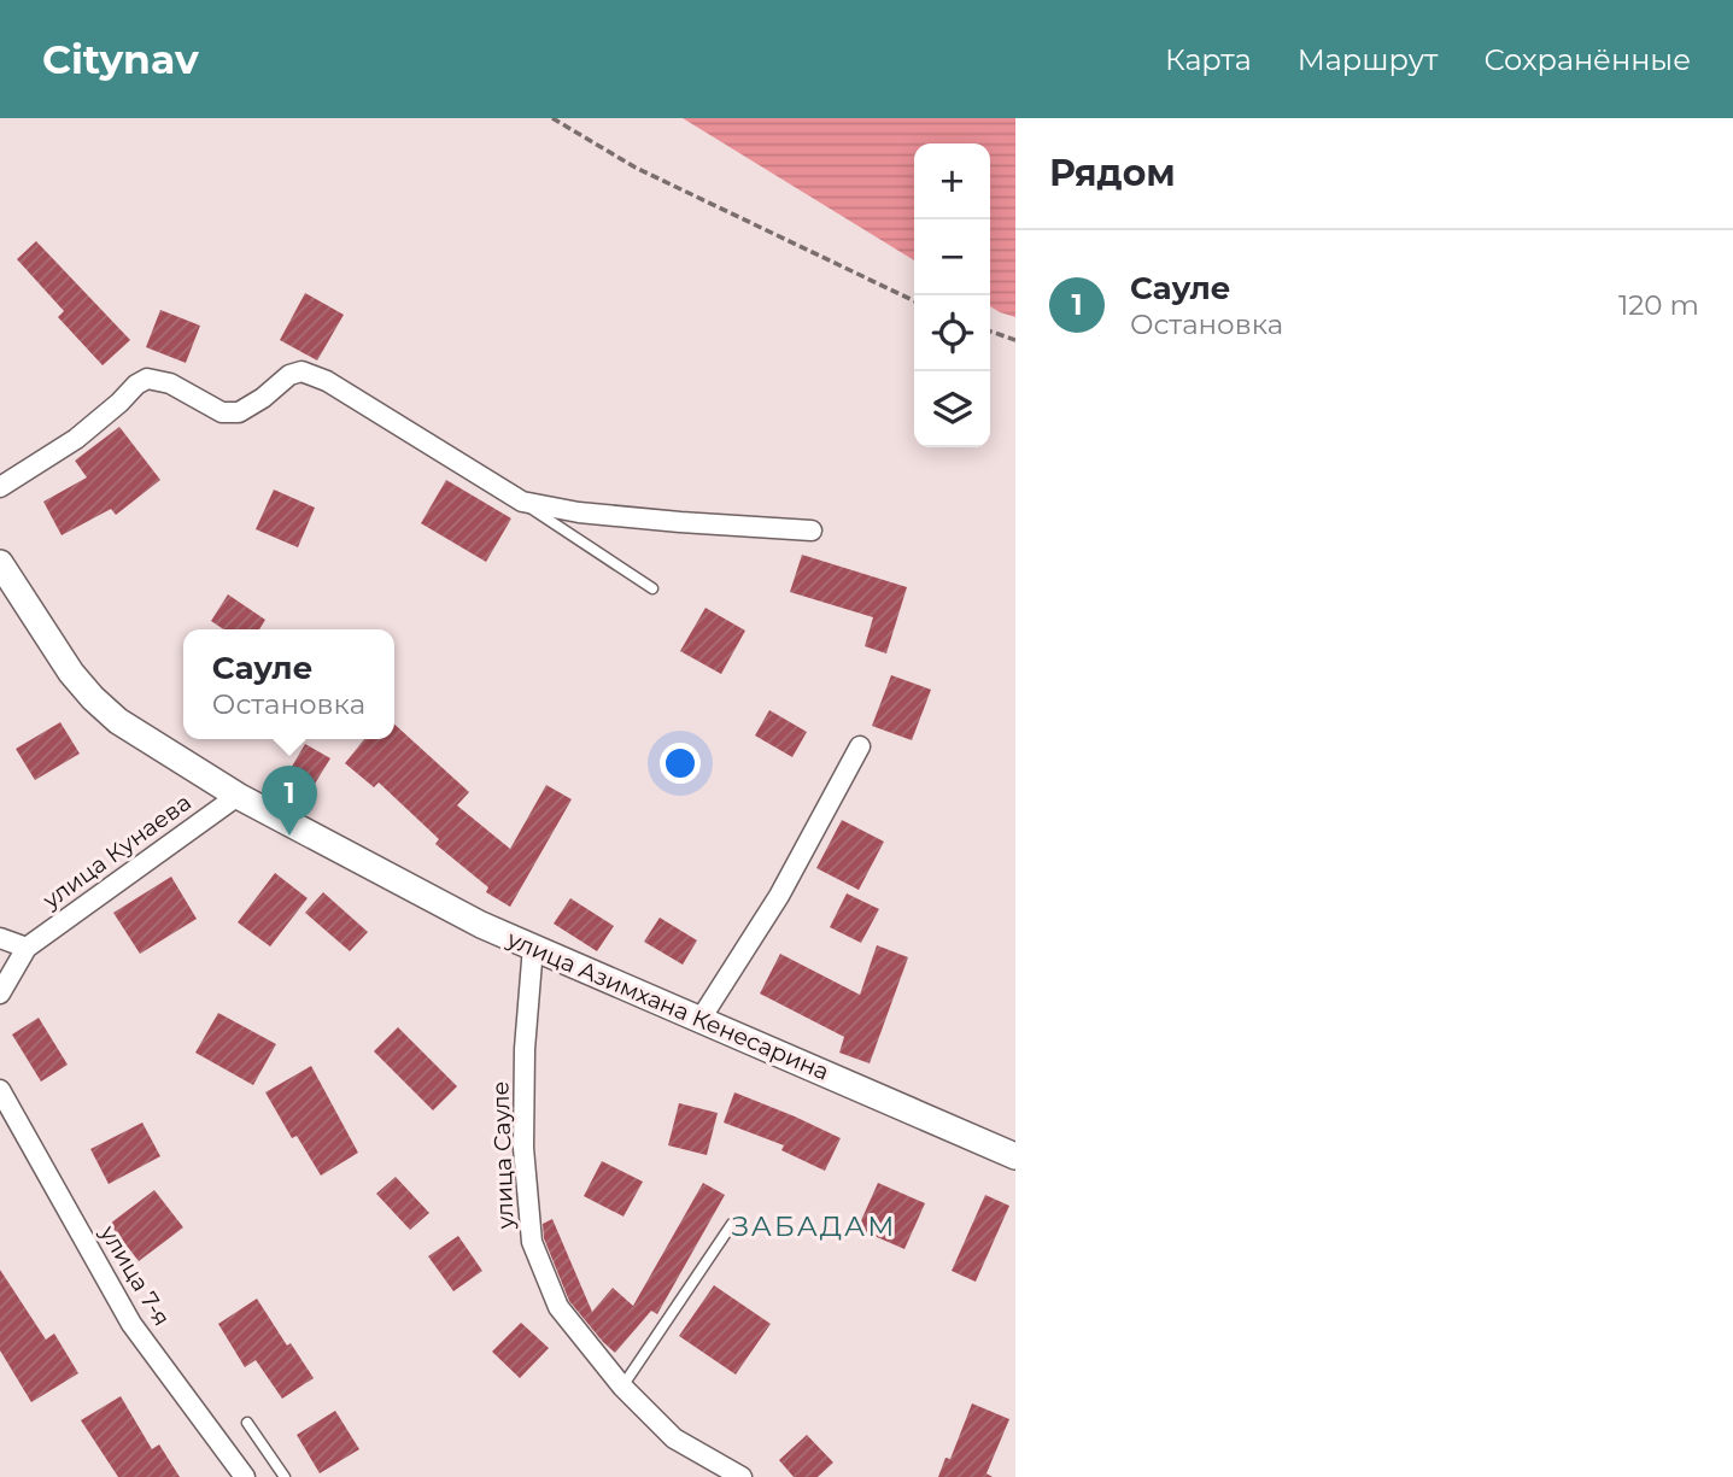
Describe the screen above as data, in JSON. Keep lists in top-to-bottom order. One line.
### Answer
{"streets":{"street":["улица Кунаева","улица Азимхана Кенесарина","улица Сауле","улица 7-я"]},"crossings":[["улица Кунаева","улица Азимхана Кенесарина"],["улица Азимхана Кенесарина","улица Сауле"]],"districts":["ЗАБАДАМ"],"page":{"header":"Citynav","nav":["Карта","Маршрут","Сохранённые"],"heading":"Рядом","map_buttons":["+","−"],"list":[{"mark":"1","name":"Сауле","note":"Остановка","value":"120 m"}],"popup":["Сауле","Остановка"],"pins":"1"}}
